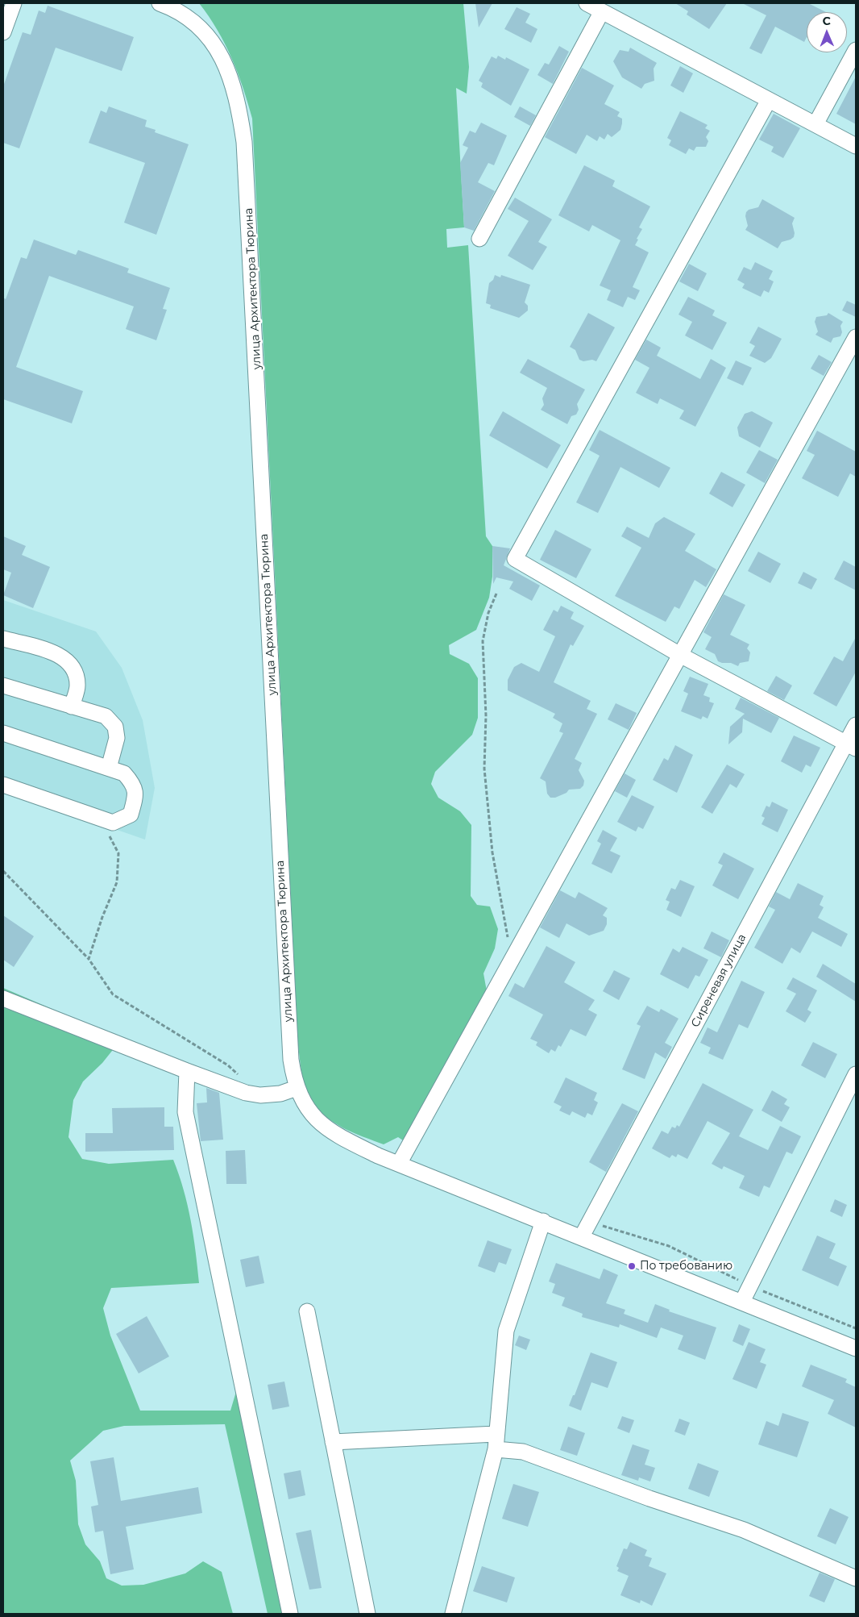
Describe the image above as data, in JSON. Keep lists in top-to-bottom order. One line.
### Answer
{"streets":{"street":["улица Архитектора Тюрина","Сиреневая улица"]},"crossings":[["улица Архитектора Тюрина","Сиреневая улица"]],"places":["По требованию"],"north":"top"}
